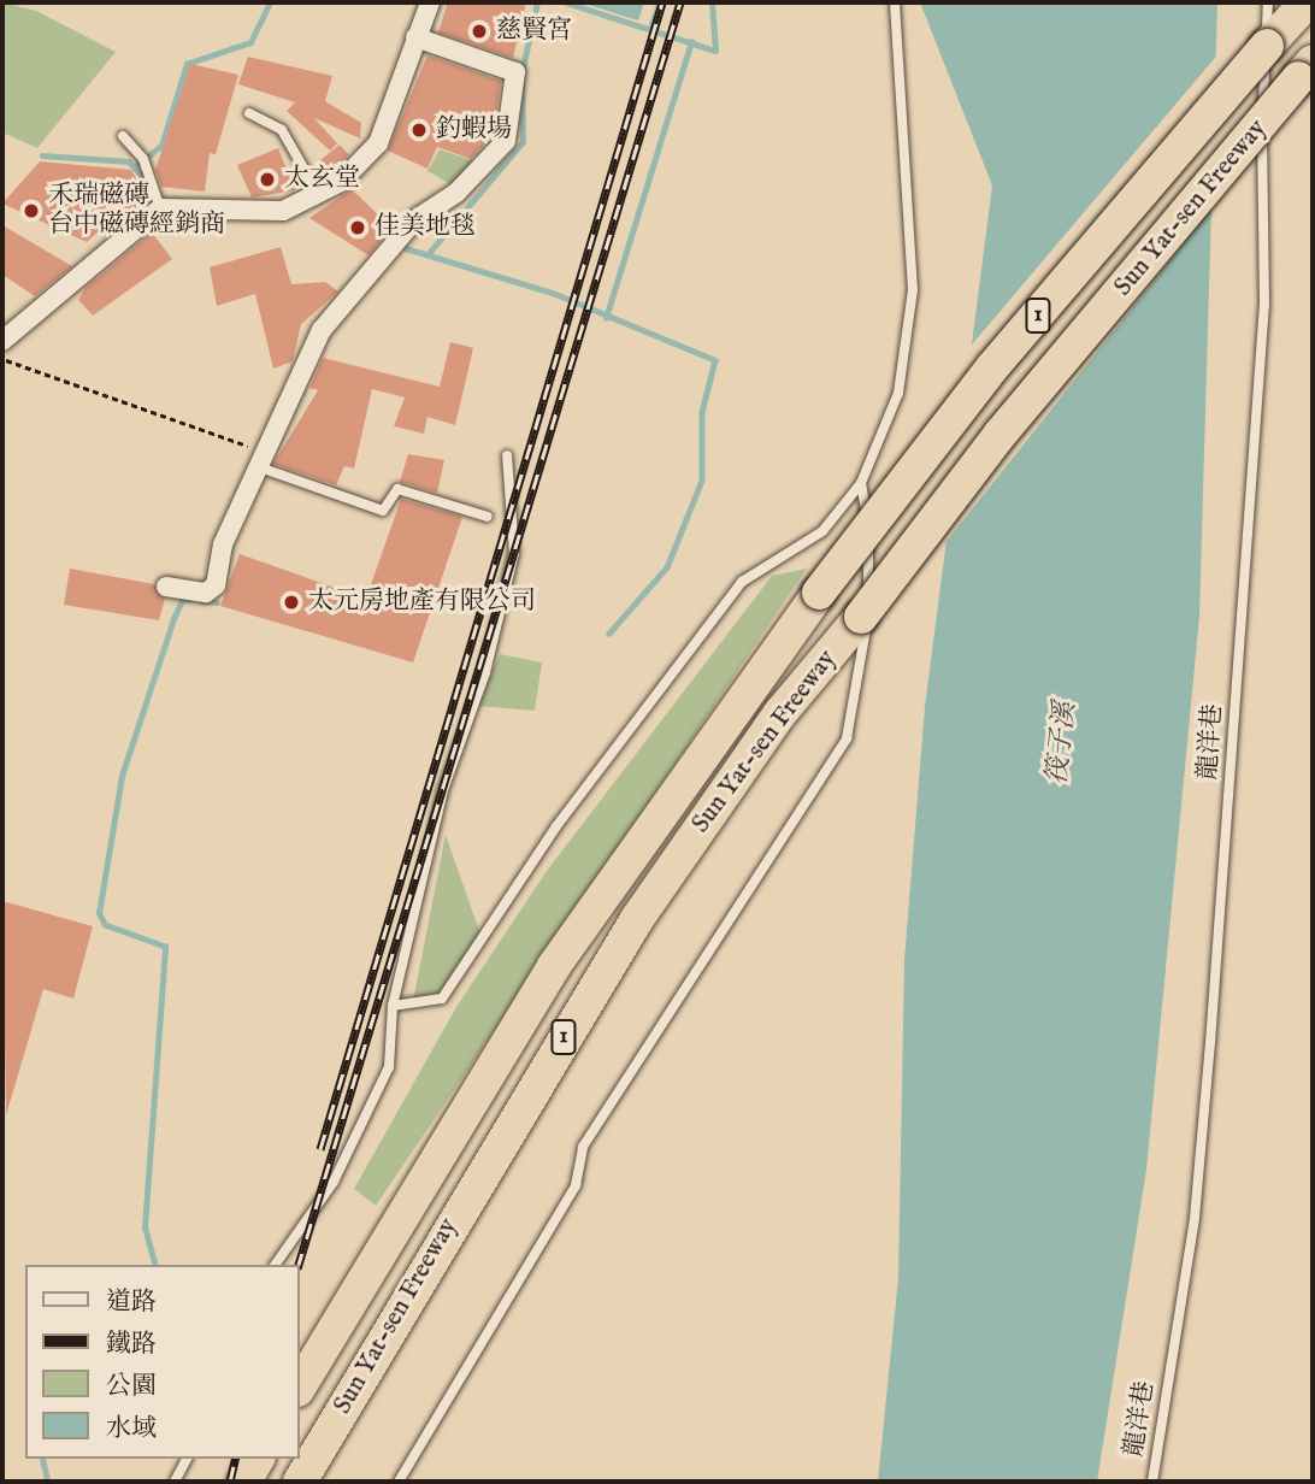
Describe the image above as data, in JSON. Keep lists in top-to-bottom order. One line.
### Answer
{"streets":{"highway":["Sun Yat-sen Freeway","1"],"lane":["龍洋巷"]},"water":["筏子溪"],"places":["慈賢宮","釣蝦場","太玄堂","禾瑞磁磚 台中磁磚經銷商","佳美地毯","太元房地產有限公司"],"legend":["道路","鐵路","公園","水域"]}
